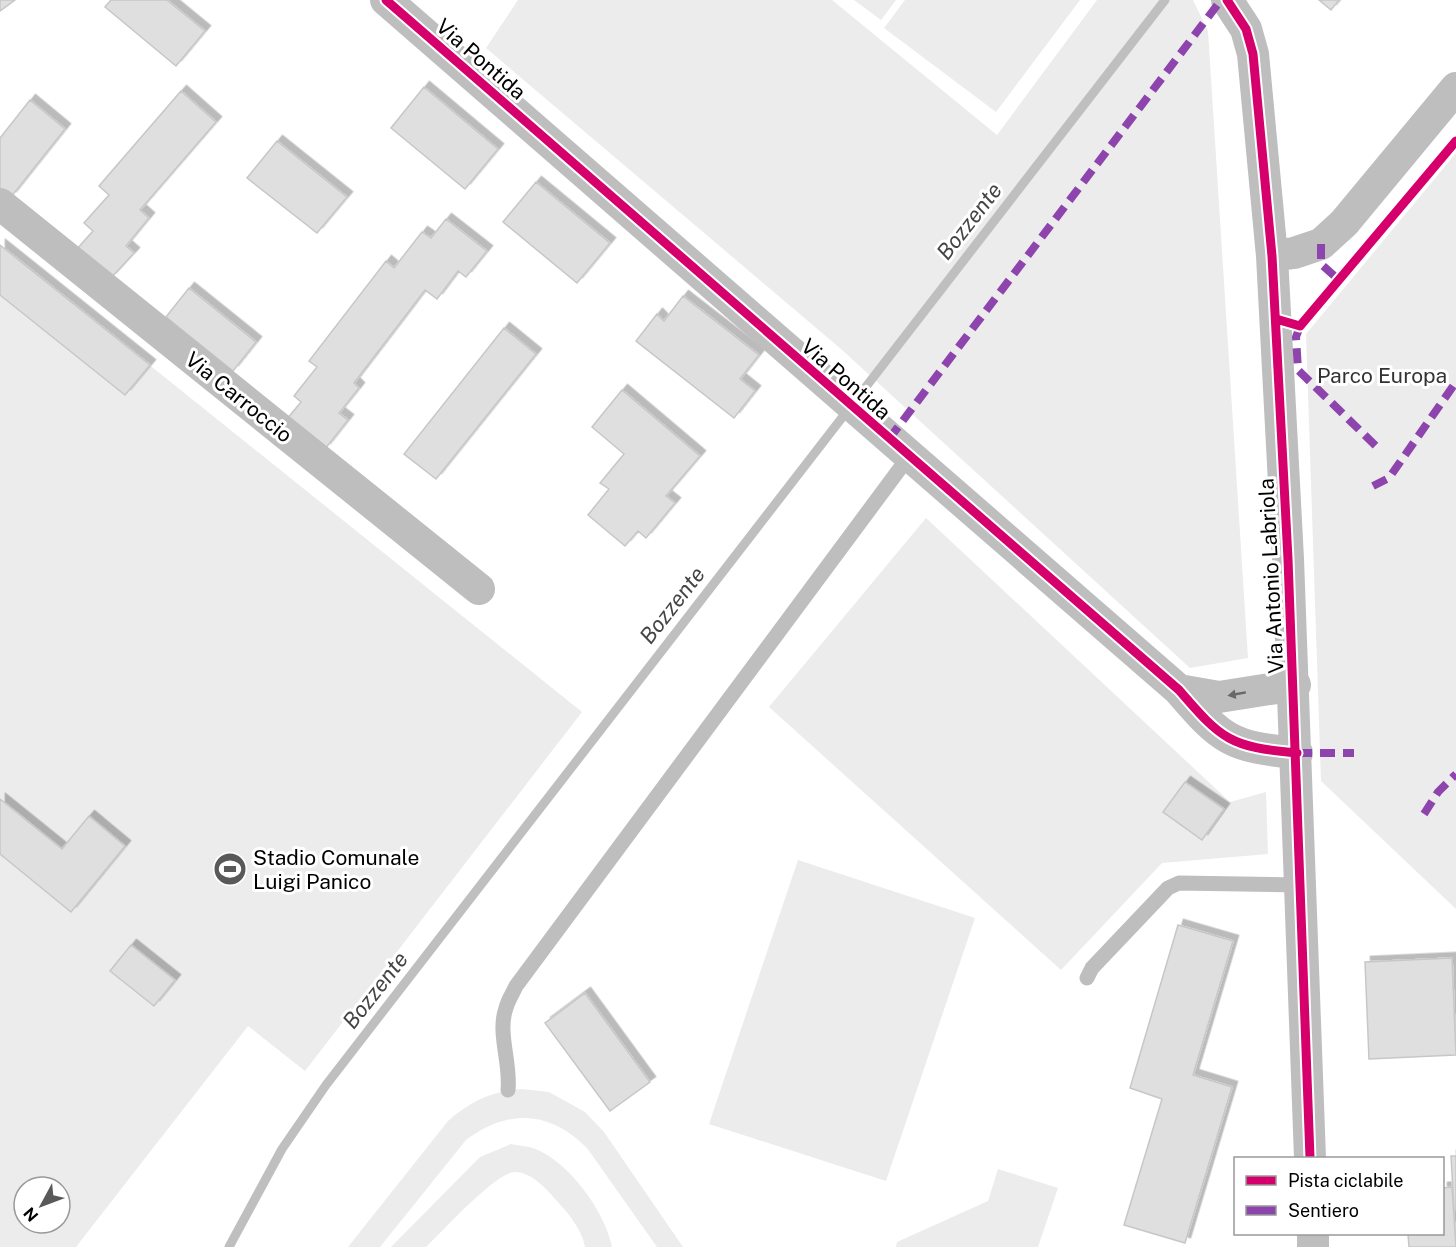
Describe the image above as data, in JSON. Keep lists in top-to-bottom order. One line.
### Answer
{"streets":{"street":["Via Pontida","Via Carroccio","Via Antonio Labriola"]},"crossings":[["Via Pontida","Via Antonio Labriola"]],"water":["Bozzente"],"parks":["Parco Europa"],"places":{"sports":["Stadio Comunale Luigi Panico"]},"legend":["Pista ciclabile","Sentiero"],"north":"bottom left"}
